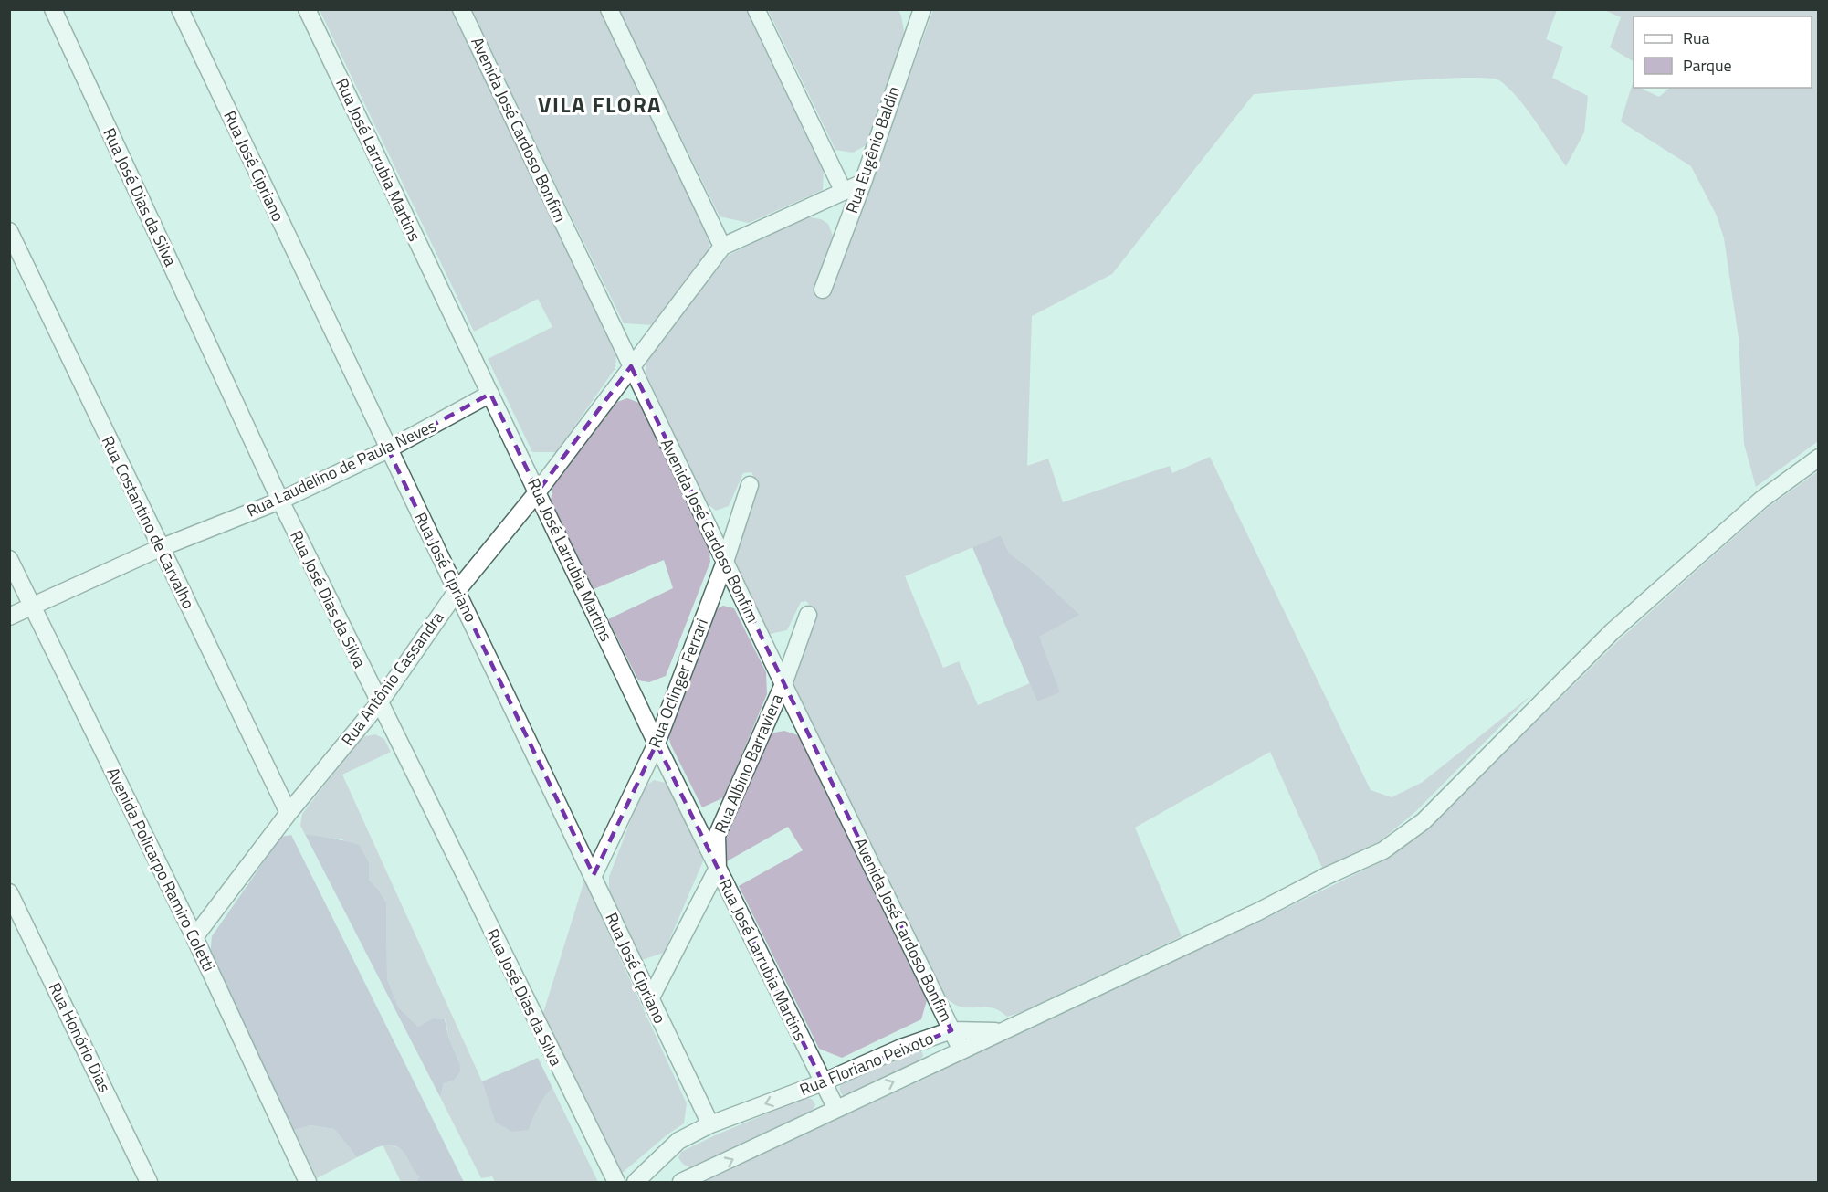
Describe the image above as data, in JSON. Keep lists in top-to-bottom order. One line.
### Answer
{"streets":{"street":["Avenida José Cardoso Bonfim","Rua Eugênio Baldin","Rua José Larrubia Martins","Rua José Cipriano","Rua José Dias da Silva","Rua Laudelino de Paula Neves","Rua Costantino de Carvalho","Rua Antônio Cassandra","Rua Oclinger Ferrari","Rua Albino Barraviera","Avenida Policarpo Ramiro Coletti","Rua Honório Dias","Rua Floriano Peixoto"]},"crossings":[["Avenida José Cardoso Bonfim","Rua Antônio Cassandra"],["Avenida José Cardoso Bonfim","Rua Oclinger Ferrari"],["Avenida José Cardoso Bonfim","Rua Albino Barraviera"],["Avenida José Cardoso Bonfim","Rua Floriano Peixoto"],["Rua José Larrubia Martins","Rua Laudelino de Paula Neves"],["Rua José Larrubia Martins","Rua Antônio Cassandra"],["Rua José Larrubia Martins","Rua Oclinger Ferrari"],["Rua José Larrubia Martins","Rua Albino Barraviera"],["Rua José Larrubia Martins","Rua Floriano Peixoto"],["Rua José Cipriano","Rua Laudelino de Paula Neves"],["Rua José Cipriano","Rua Antônio Cassandra"],["Rua José Cipriano","Rua Oclinger Ferrari"],["Rua José Cipriano","Rua Albino Barraviera"],["Rua José Cipriano","Rua Floriano Peixoto"],["Rua José Dias da Silva","Rua Laudelino de Paula Neves"],["Rua José Dias da Silva","Rua Antônio Cassandra"],["Rua Laudelino de Paula Neves","Rua Costantino de Carvalho"],["Rua Laudelino de Paula Neves","Avenida Policarpo Ramiro Coletti"],["Rua Costantino de Carvalho","Rua Antônio Cassandra"],["Rua Antônio Cassandra","Avenida Policarpo Ramiro Coletti"]],"districts":["VILA FLORA"],"legend":["Rua","Parque"]}
